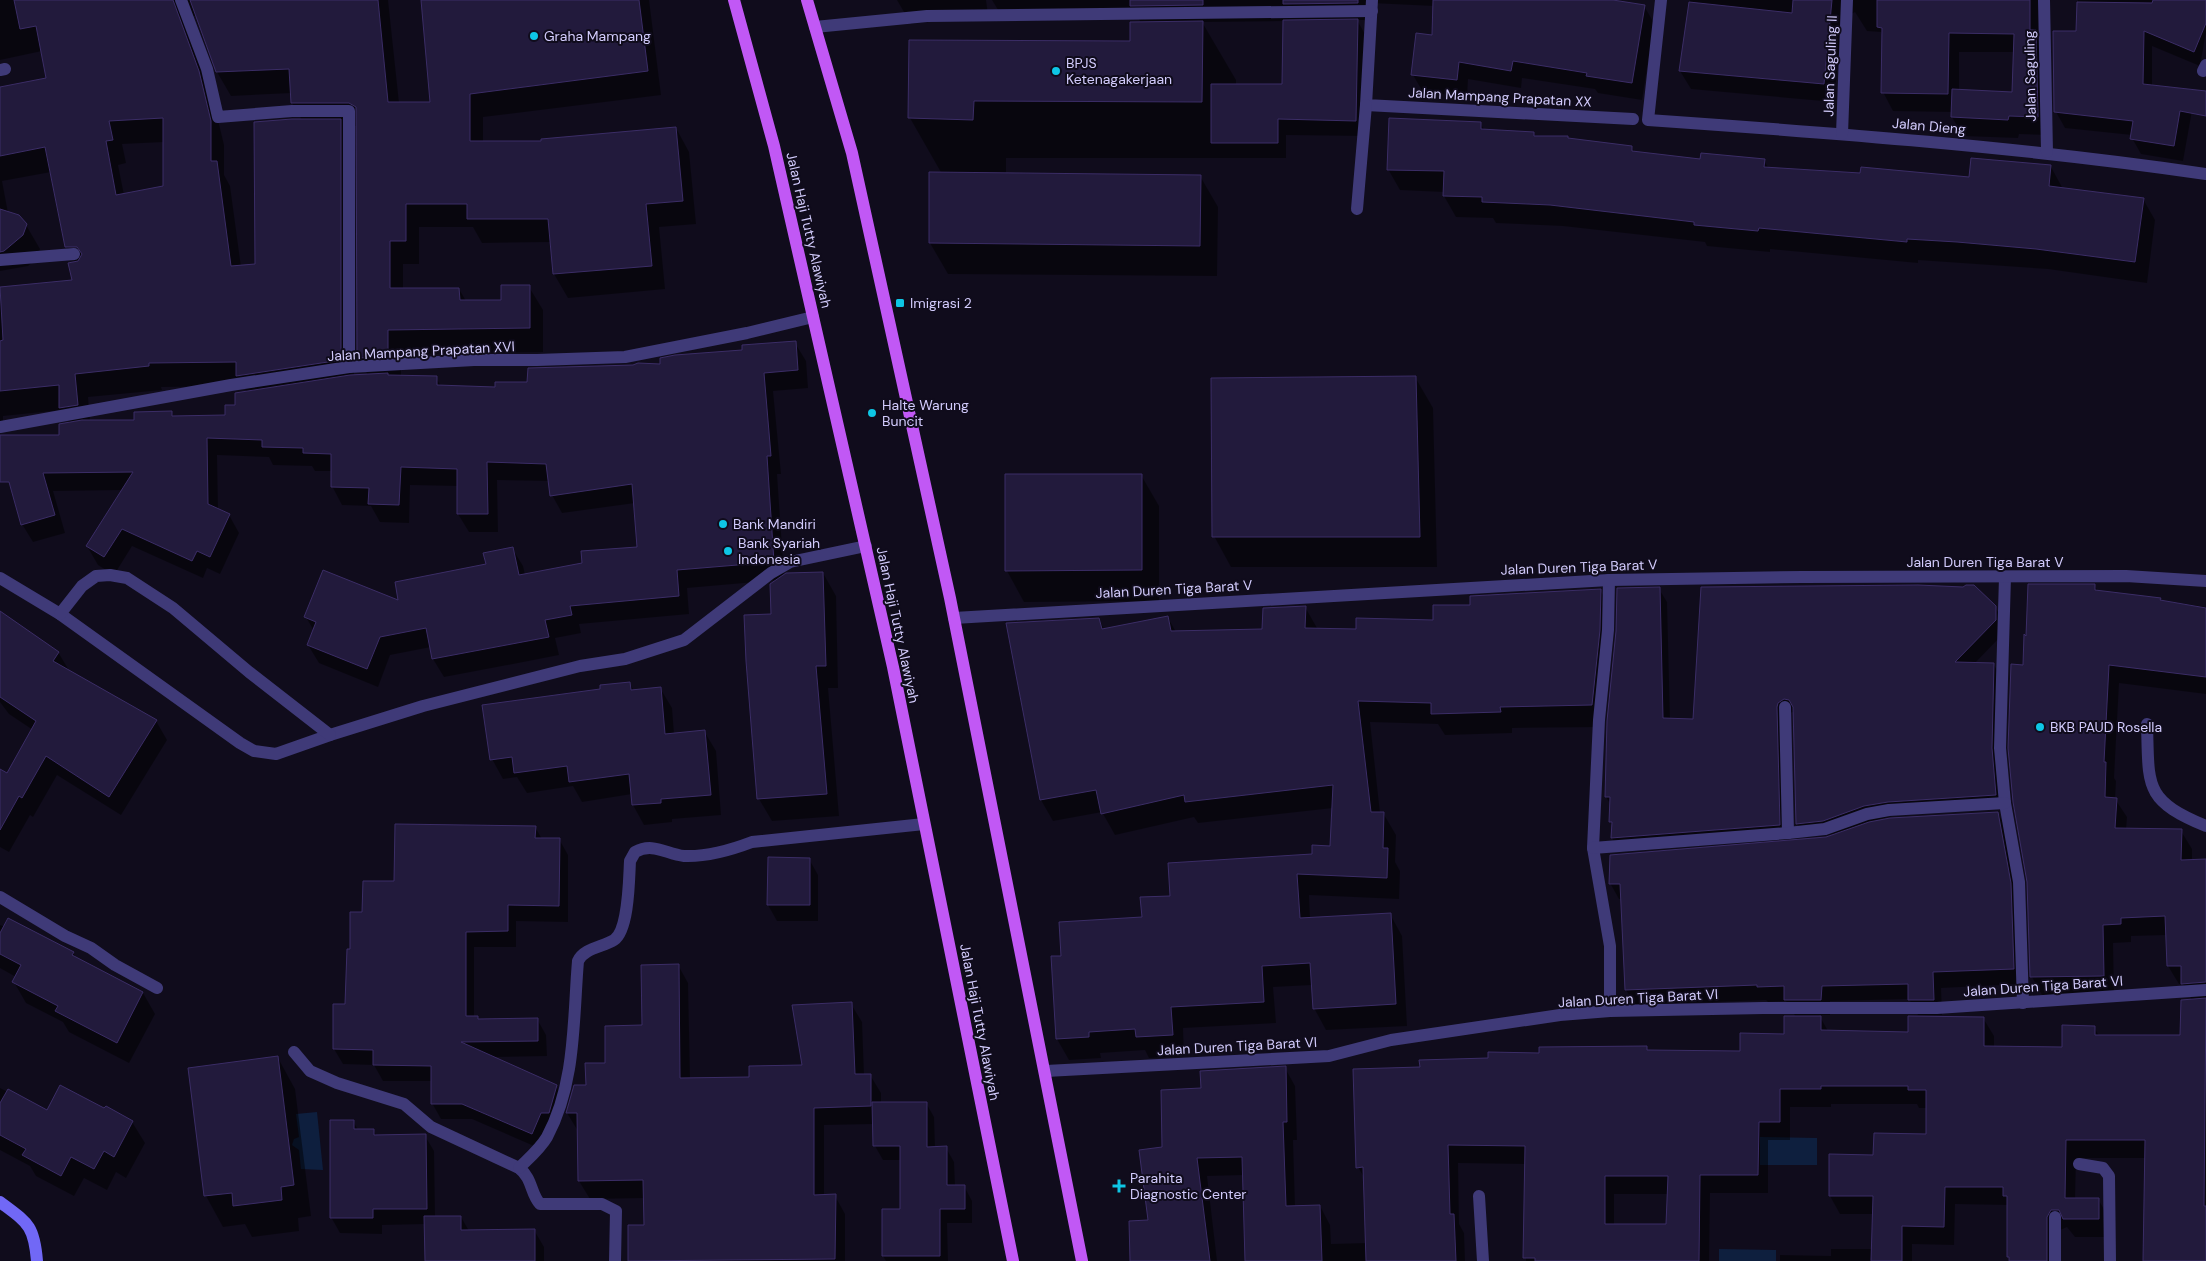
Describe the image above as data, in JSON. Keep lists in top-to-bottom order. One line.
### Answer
{"streets":{"main road":["Jalan Haji Tutty Alawiyah"],"street":["Jalan Saguling II","Jalan Saguling","Jalan Mampang Prapatan XX","Jalan Dieng","Jalan Mampang Prapatan XVI","Jalan Duren Tiga Barat V","Jalan Duren Tiga Barat VI"]},"crossings":[["Jalan Saguling II","Jalan Dieng"],["Jalan Saguling","Jalan Dieng"],["Jalan Haji Tutty Alawiyah","Jalan Mampang Prapatan XVI"]],"places":{"other":["Graha Mampang","BPJS Ketenagakerjaan","Halte Warung Buncit","Bank Mandiri","Bank Syariah Indonesia","BKB PAUD Rosella"],"transit":["Imigrasi 2"],"health":["Parahita Diagnostic Center"]}}
